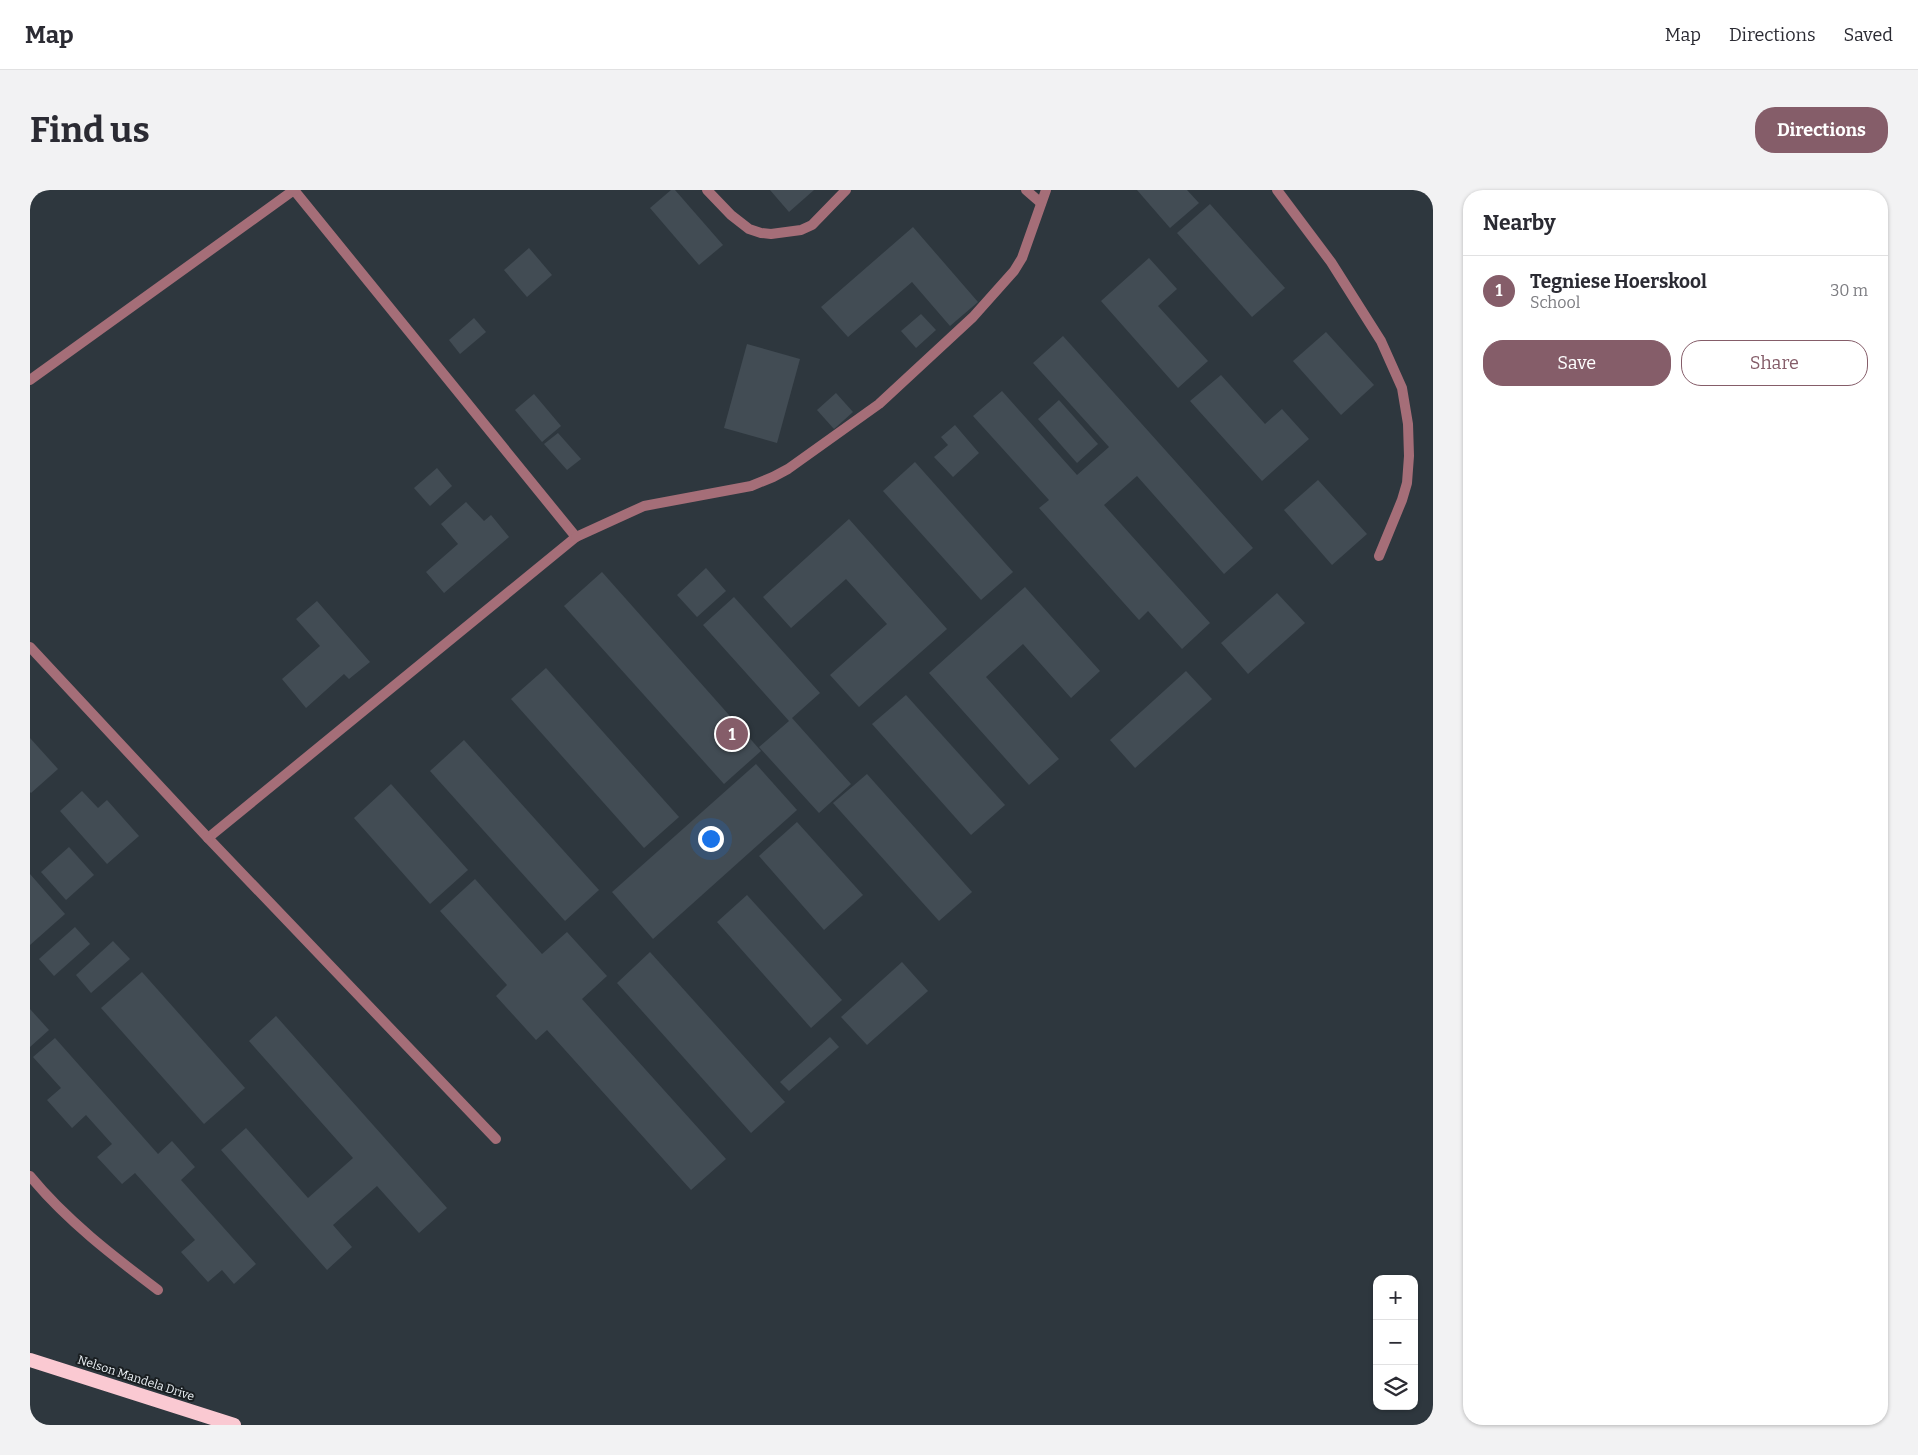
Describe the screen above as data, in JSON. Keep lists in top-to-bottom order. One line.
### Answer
{"streets":{"highway":["Nelson Mandela Drive"]},"page":{"header":"Map","nav":["Map","Directions","Saved"],"buttons":["Directions",["Save","Share"]],"title":"Find us","heading":"Nearby","list":[{"mark":"1","name":"Tegniese Hoerskool","note":"School","value":"30 m"}],"pins":"1","map_buttons":["+","−"]}}
